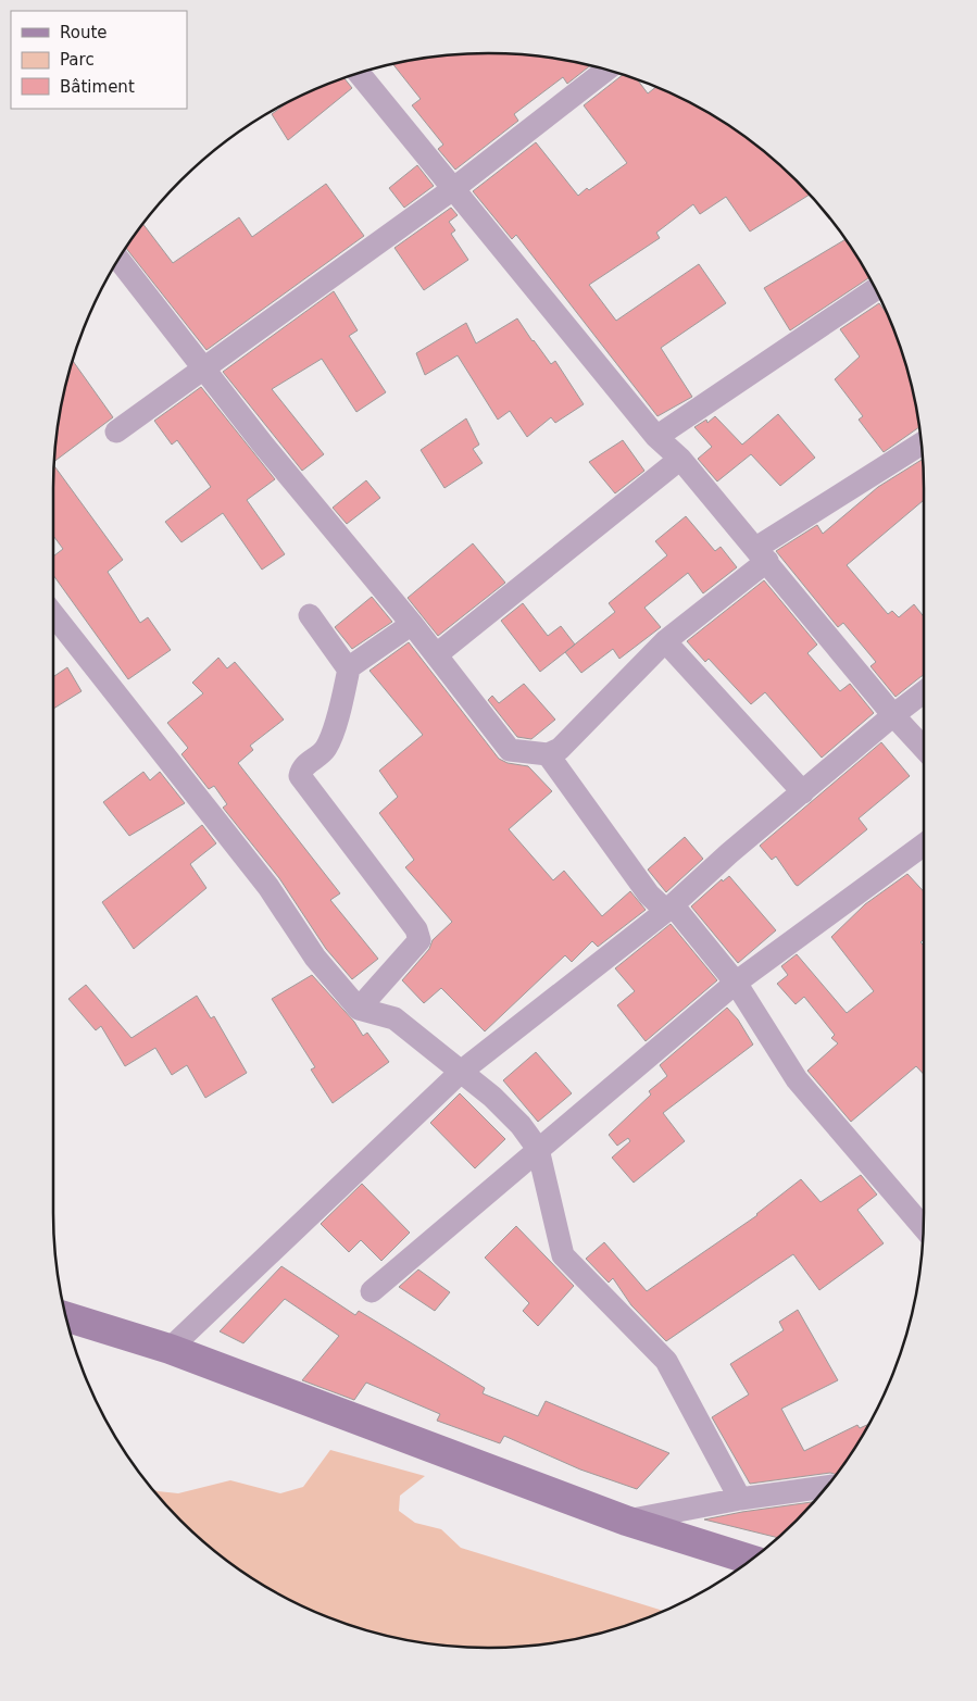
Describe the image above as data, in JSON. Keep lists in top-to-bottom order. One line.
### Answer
{"legend":["Route","Parc","Bâtiment"]}
